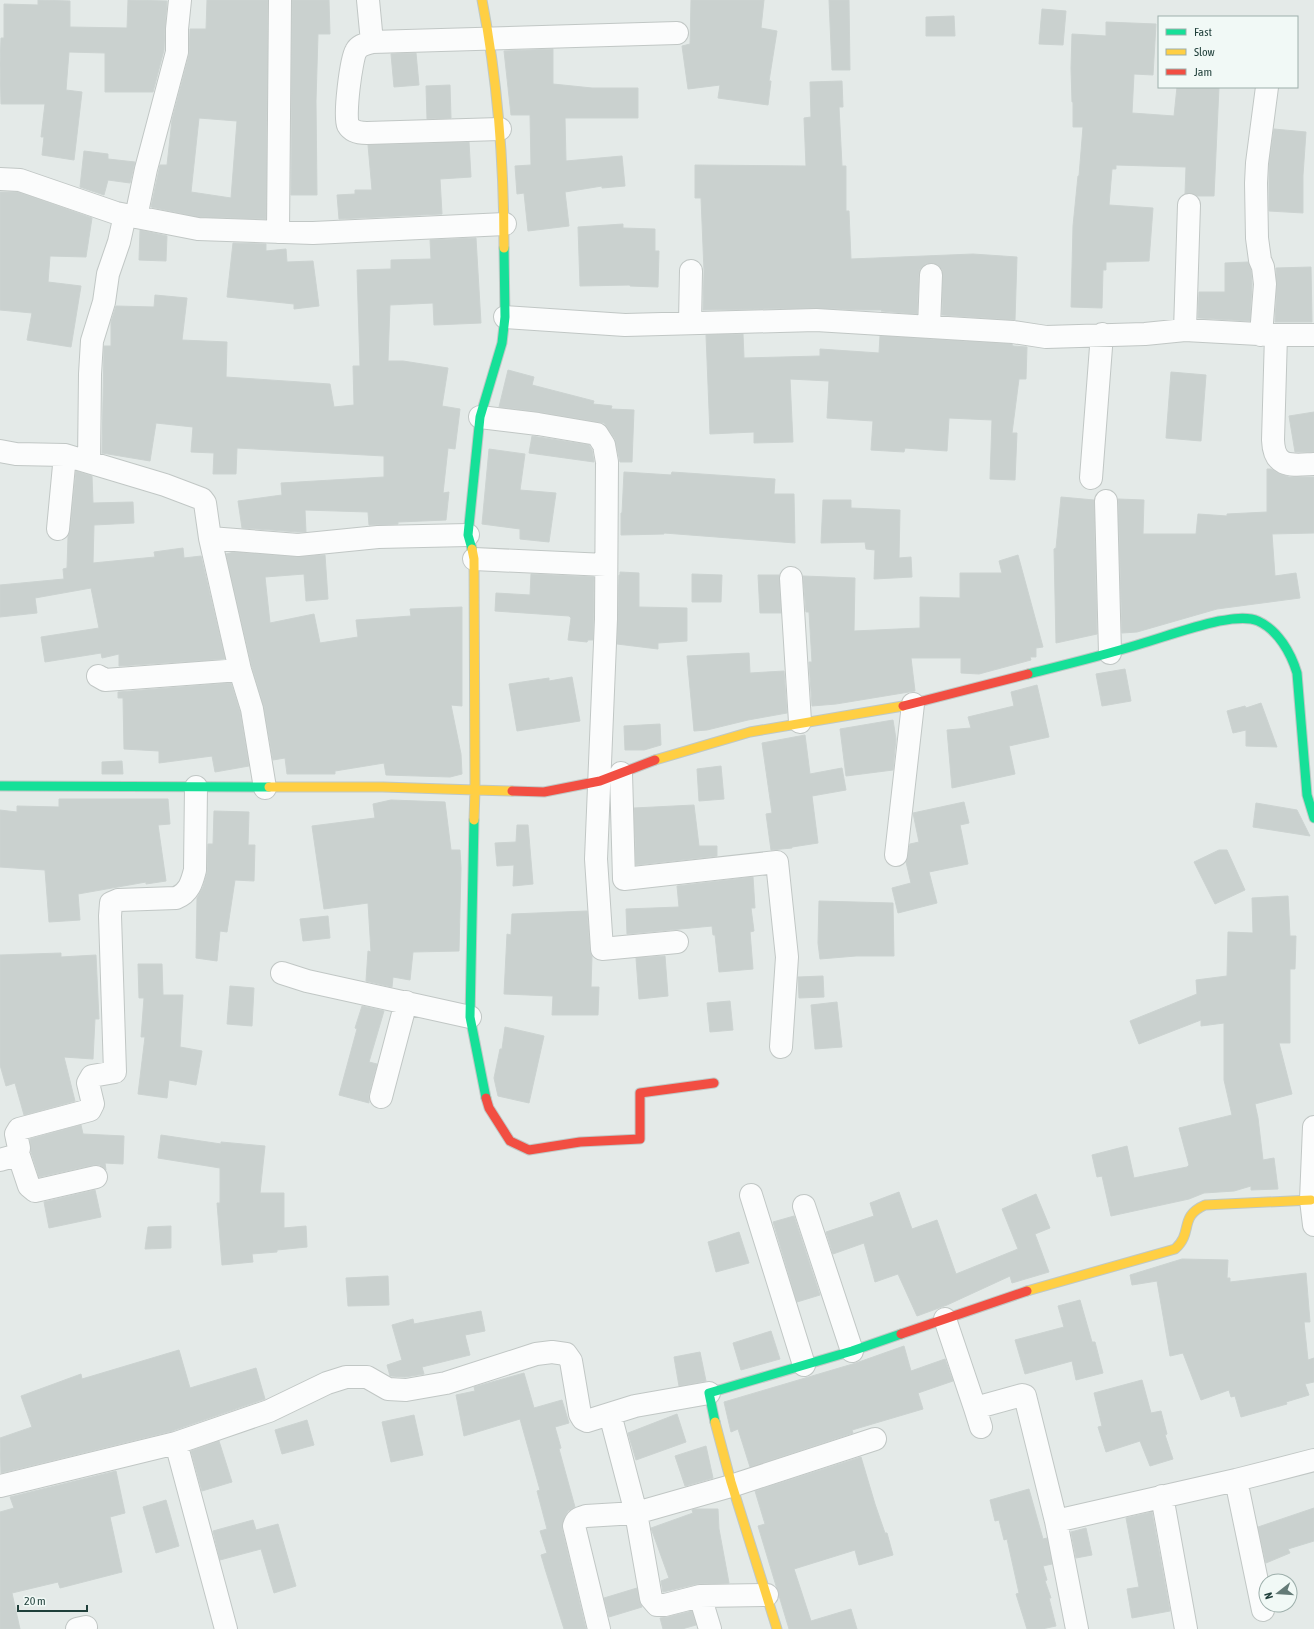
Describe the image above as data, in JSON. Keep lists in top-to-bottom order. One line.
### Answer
{"legend":["Fast","Slow","Jam"],"scale_bar":"20 m","north":"left"}
